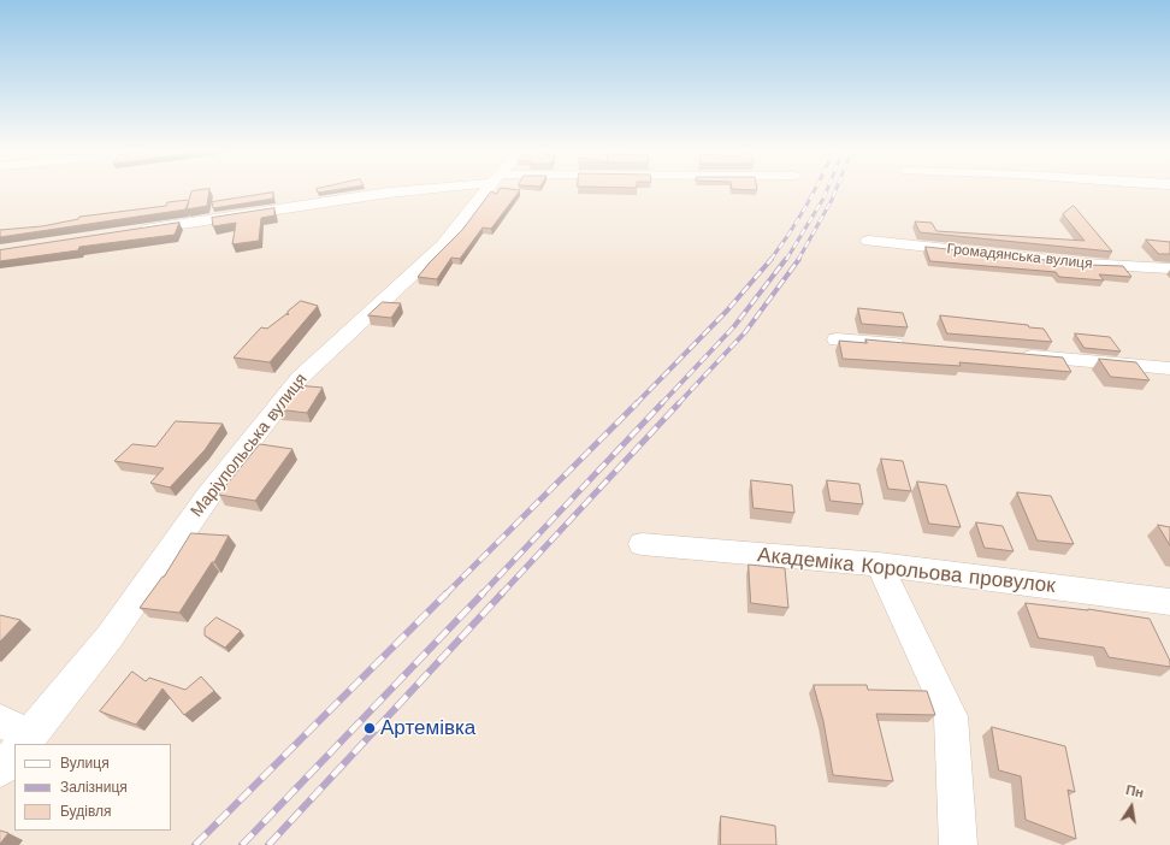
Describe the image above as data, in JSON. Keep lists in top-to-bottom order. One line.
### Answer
{"streets":{"street":["Громадянська вулиця","Маріупольська вулиця","Академіка Корольова провулок"]},"places":["Артемівка"],"legend":["Вулиця","Залізниця","Будівля"],"north":"top"}
